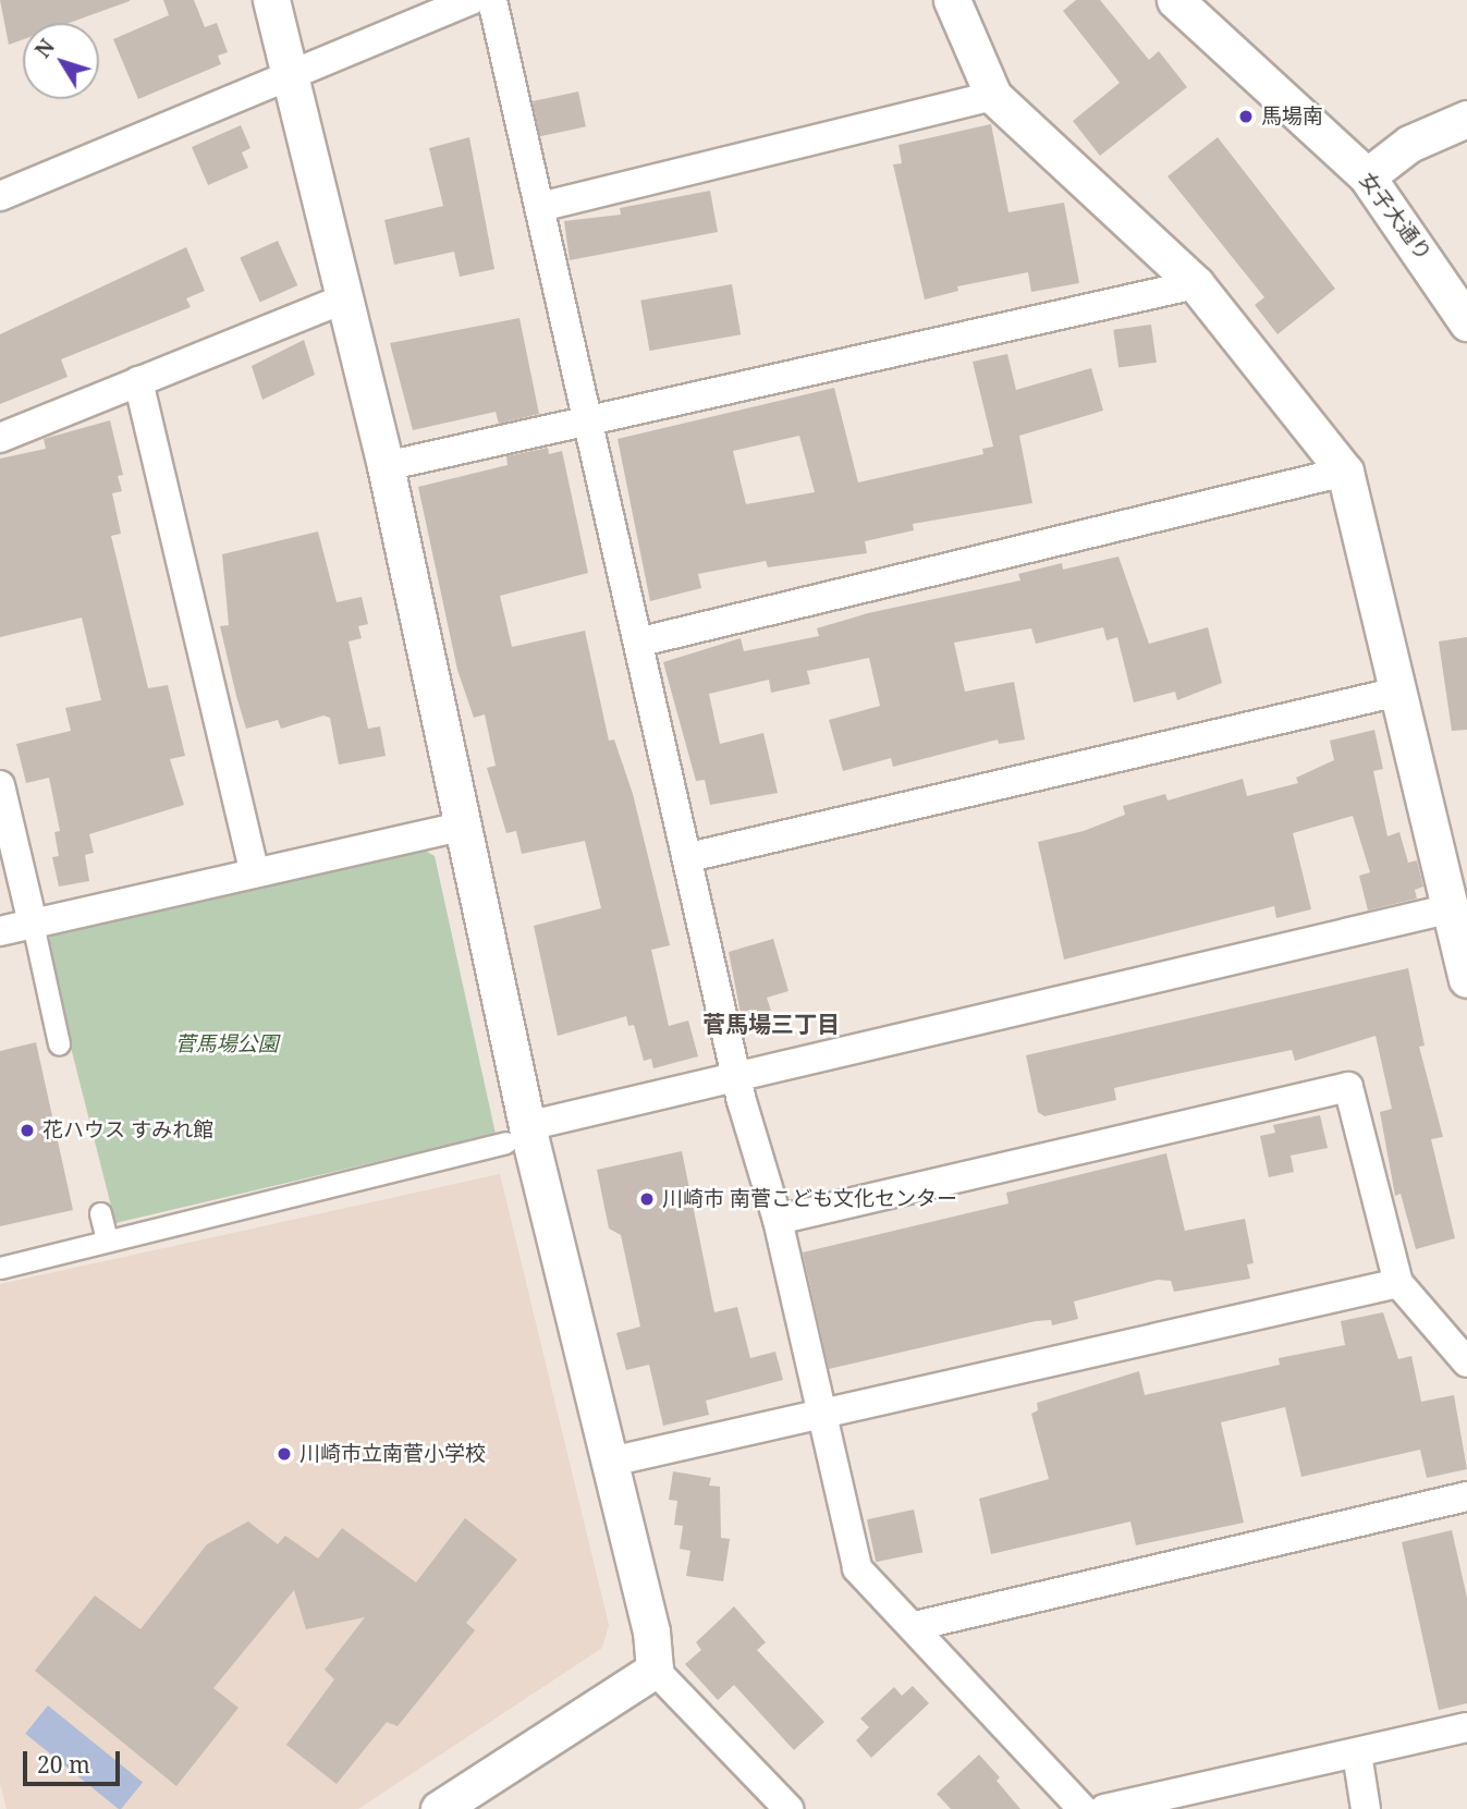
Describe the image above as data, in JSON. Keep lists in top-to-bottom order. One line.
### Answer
{"streets":{"street":["女子大通り"]},"districts":["菅馬場三丁目"],"parks":["菅馬場公園"],"places":["馬場南","花ハウス すみれ館","川崎市 南菅こども文化センター","川崎市立南菅小学校"],"scale_bar":"20 m","north":"top left"}
